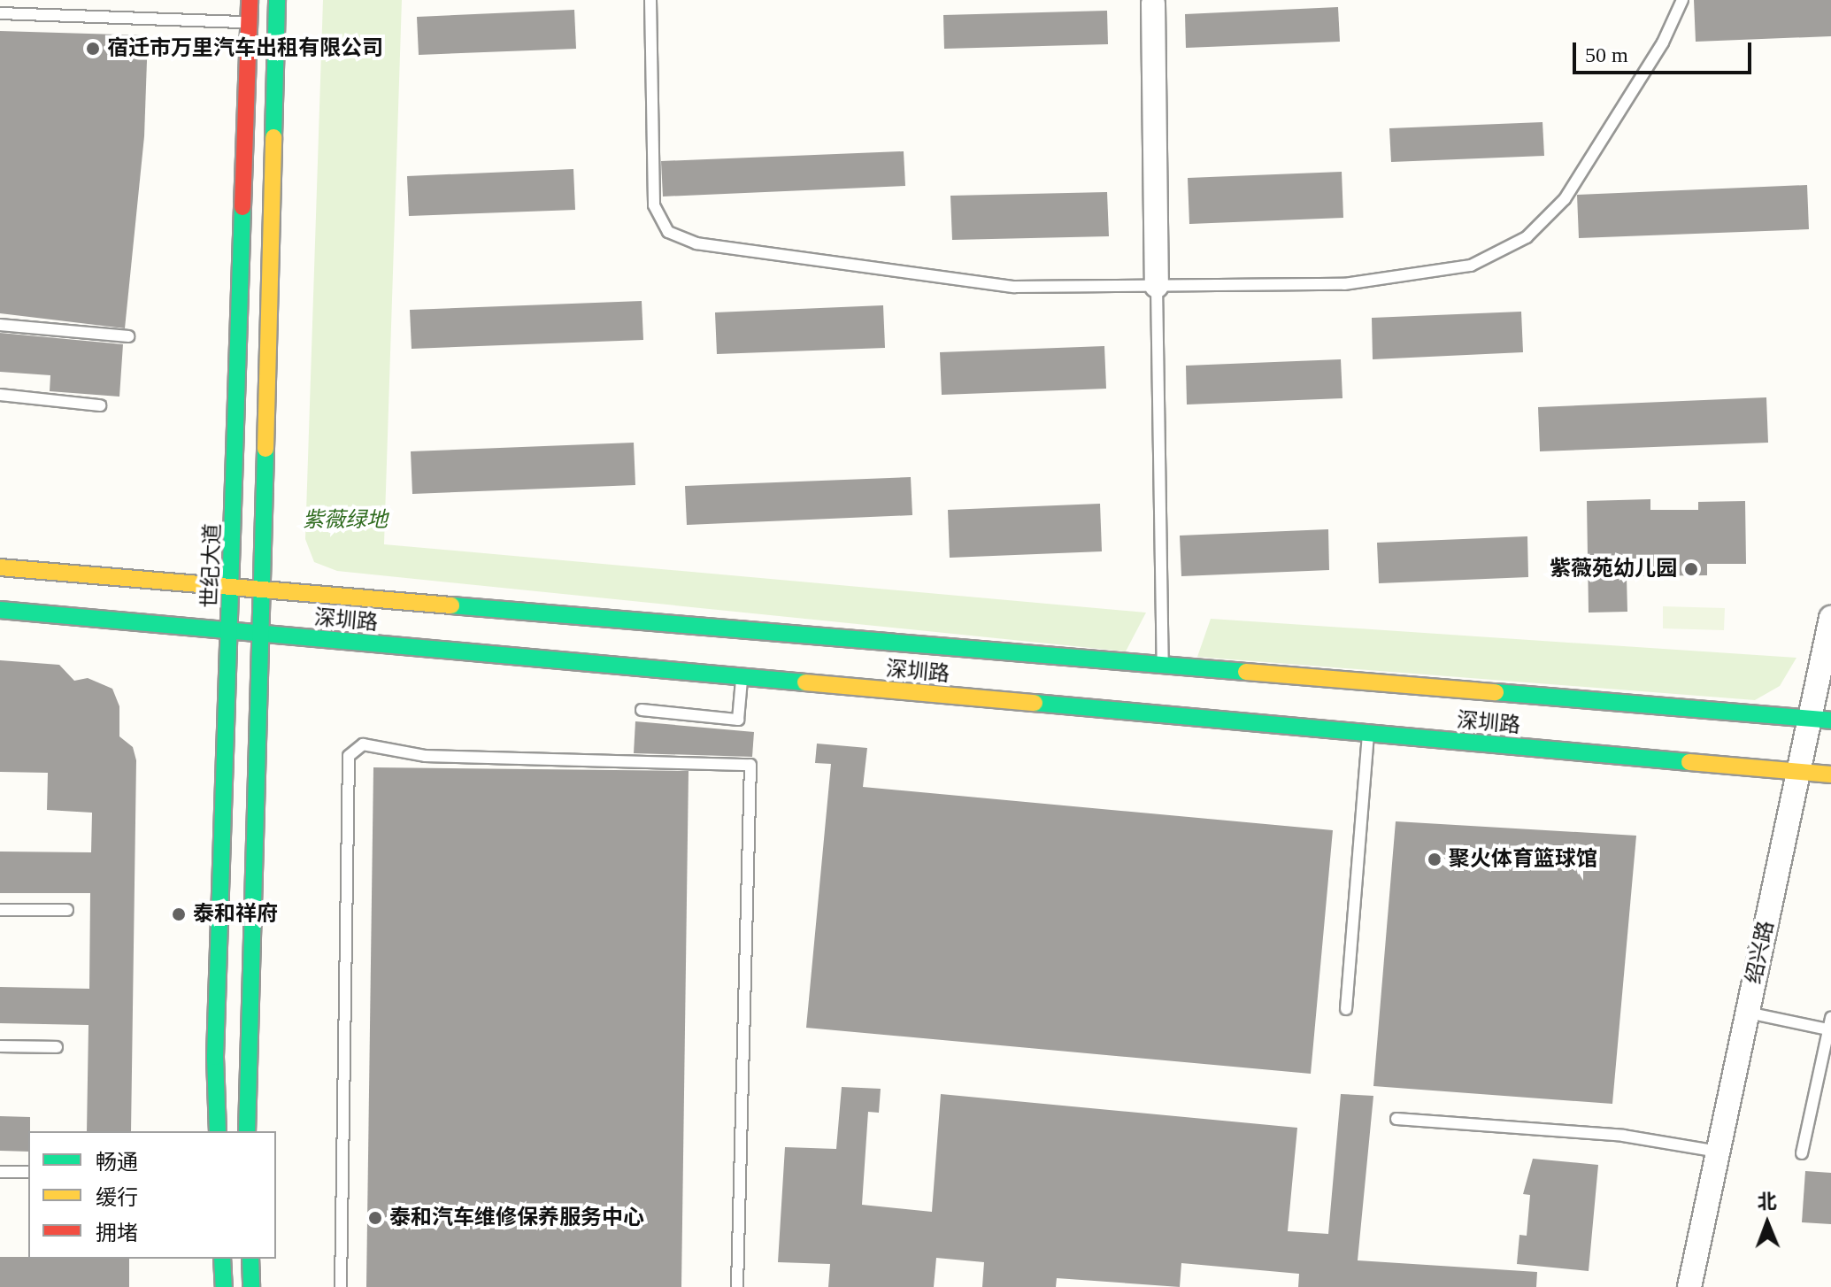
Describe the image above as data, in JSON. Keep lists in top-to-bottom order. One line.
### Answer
{"streets":{"street":["世纪大道","深圳路","绍兴路"]},"crossings":[["世纪大道","深圳路"],["深圳路","绍兴路"]],"parks":["紫薇绿地"],"places":["宿迁市万里汽车出租有限公司","紫薇苑幼儿园","聚火体育篮球馆","泰和祥府","泰和汽车维修保养服务中心"],"legend":["畅通","缓行","拥堵"],"scale_bar":"50 m","north":"top"}
